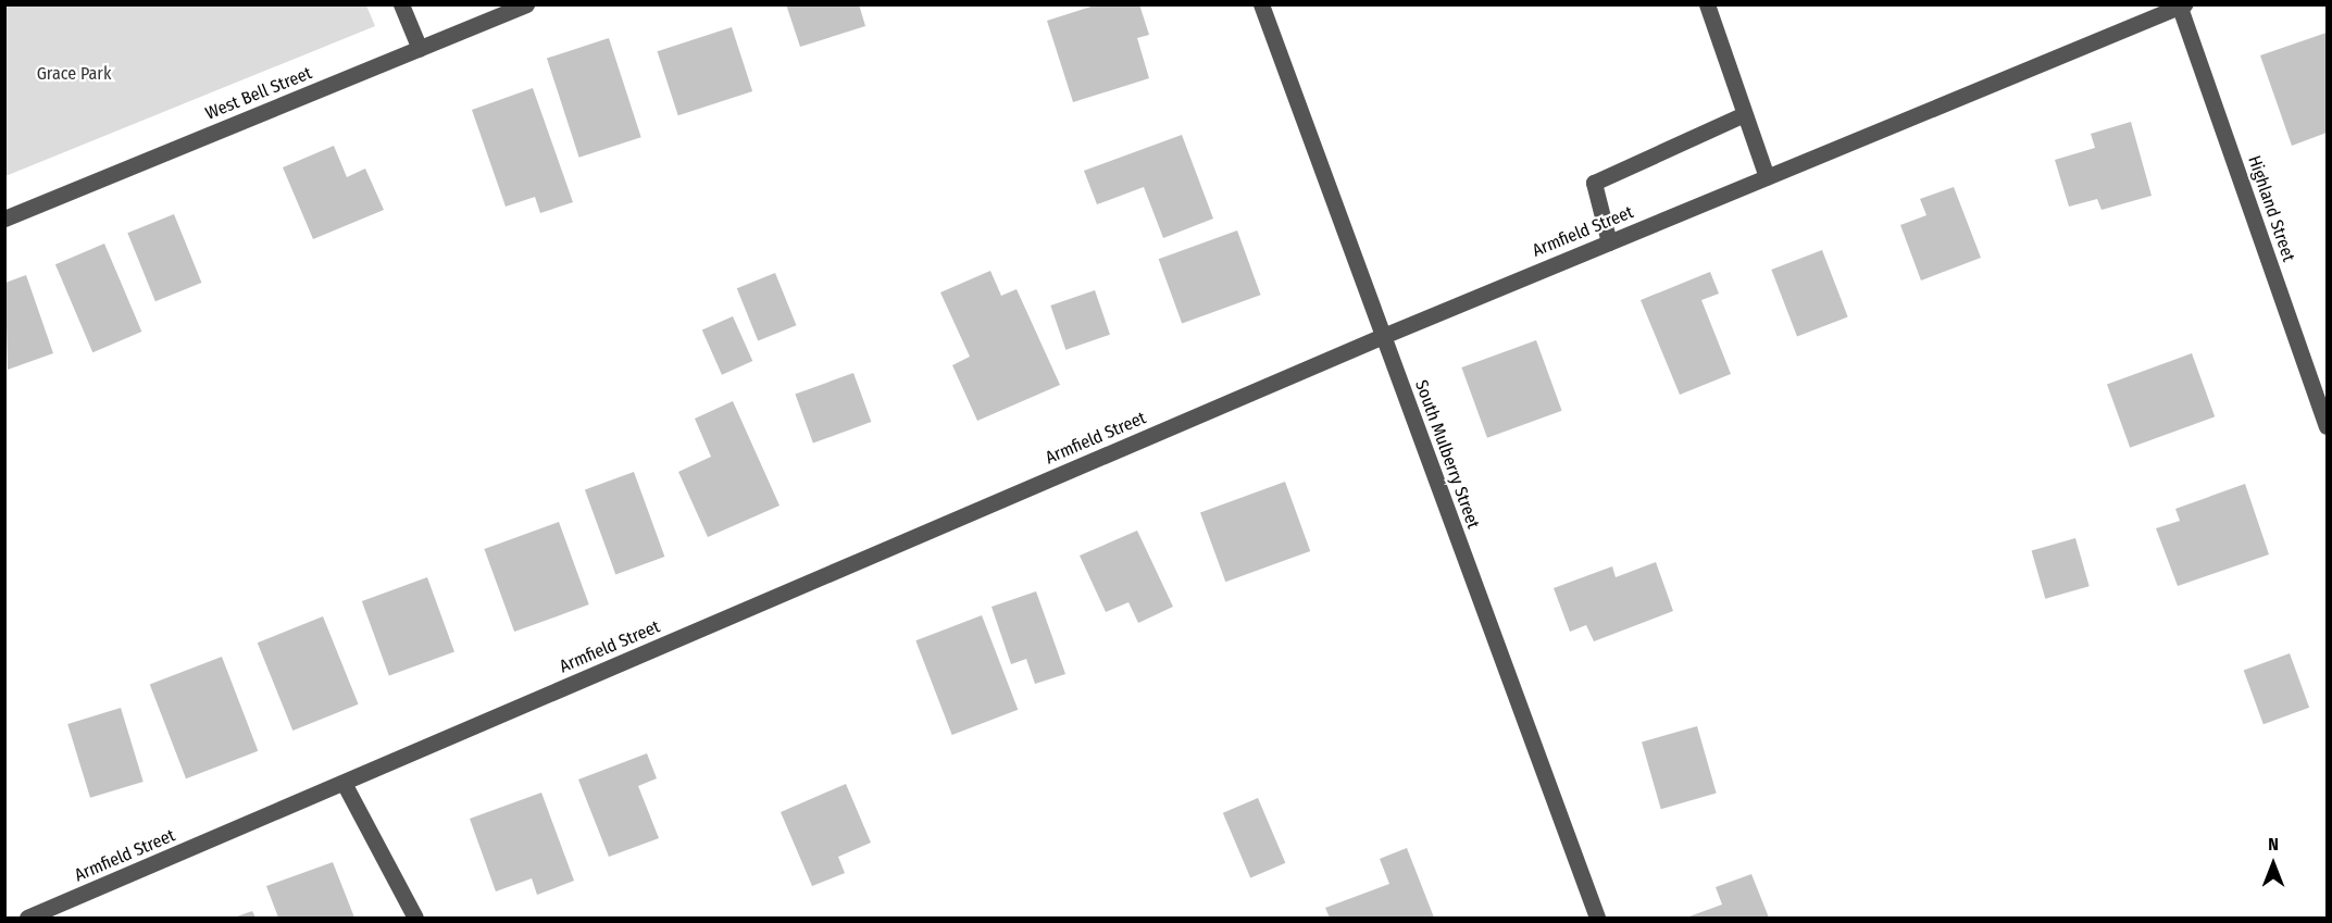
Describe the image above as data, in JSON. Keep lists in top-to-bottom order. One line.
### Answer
{"streets":{"street":["West Bell Street","Highland Street","Armfield Street","South Mulberry Street"]},"crossings":[["Highland Street","Armfield Street"],["Armfield Street","South Mulberry Street"]],"parks":["Grace Park"],"north":"top"}
